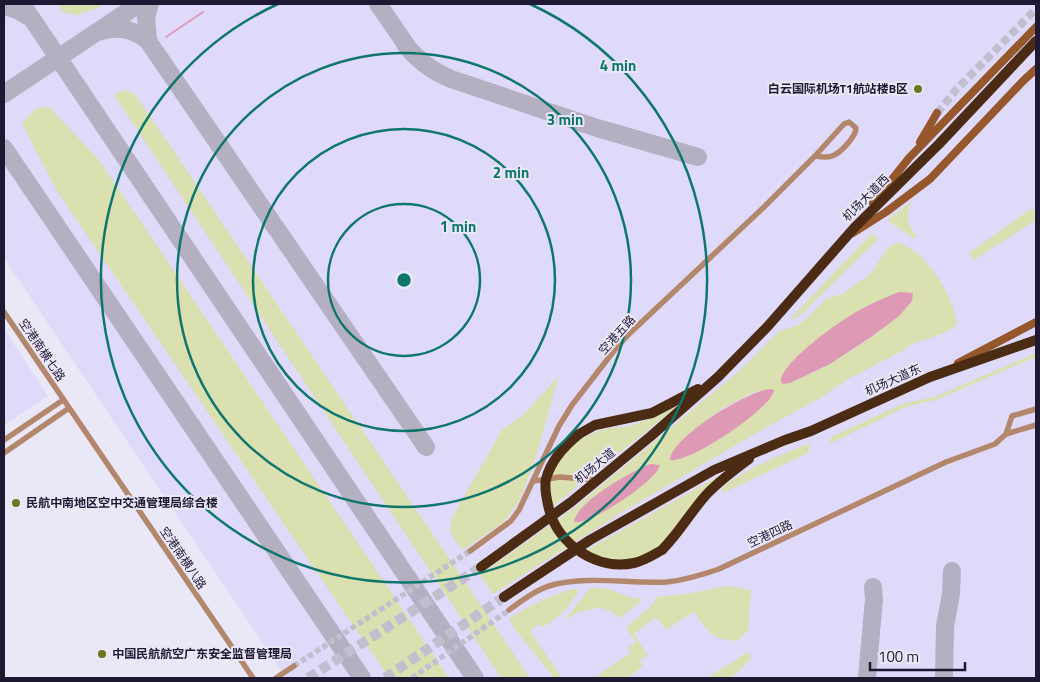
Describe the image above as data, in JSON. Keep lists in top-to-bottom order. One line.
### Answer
{"streets":{"highway":["机场大道西","机场大道东","机场大道"],"street":["空港五路","空港南横七路","空港四路","空港南横八路"]},"crossings":[["机场大道西","机场大道"],["空港南横七路","空港南横八路"]],"places":["白云国际机场T1航站楼B区","民航中南地区空中交通管理局综合楼","中国民航航空广东安全监督管理局"],"scale_bar":"100 m","rings":["4 min","3 min","2 min","1 min"]}
